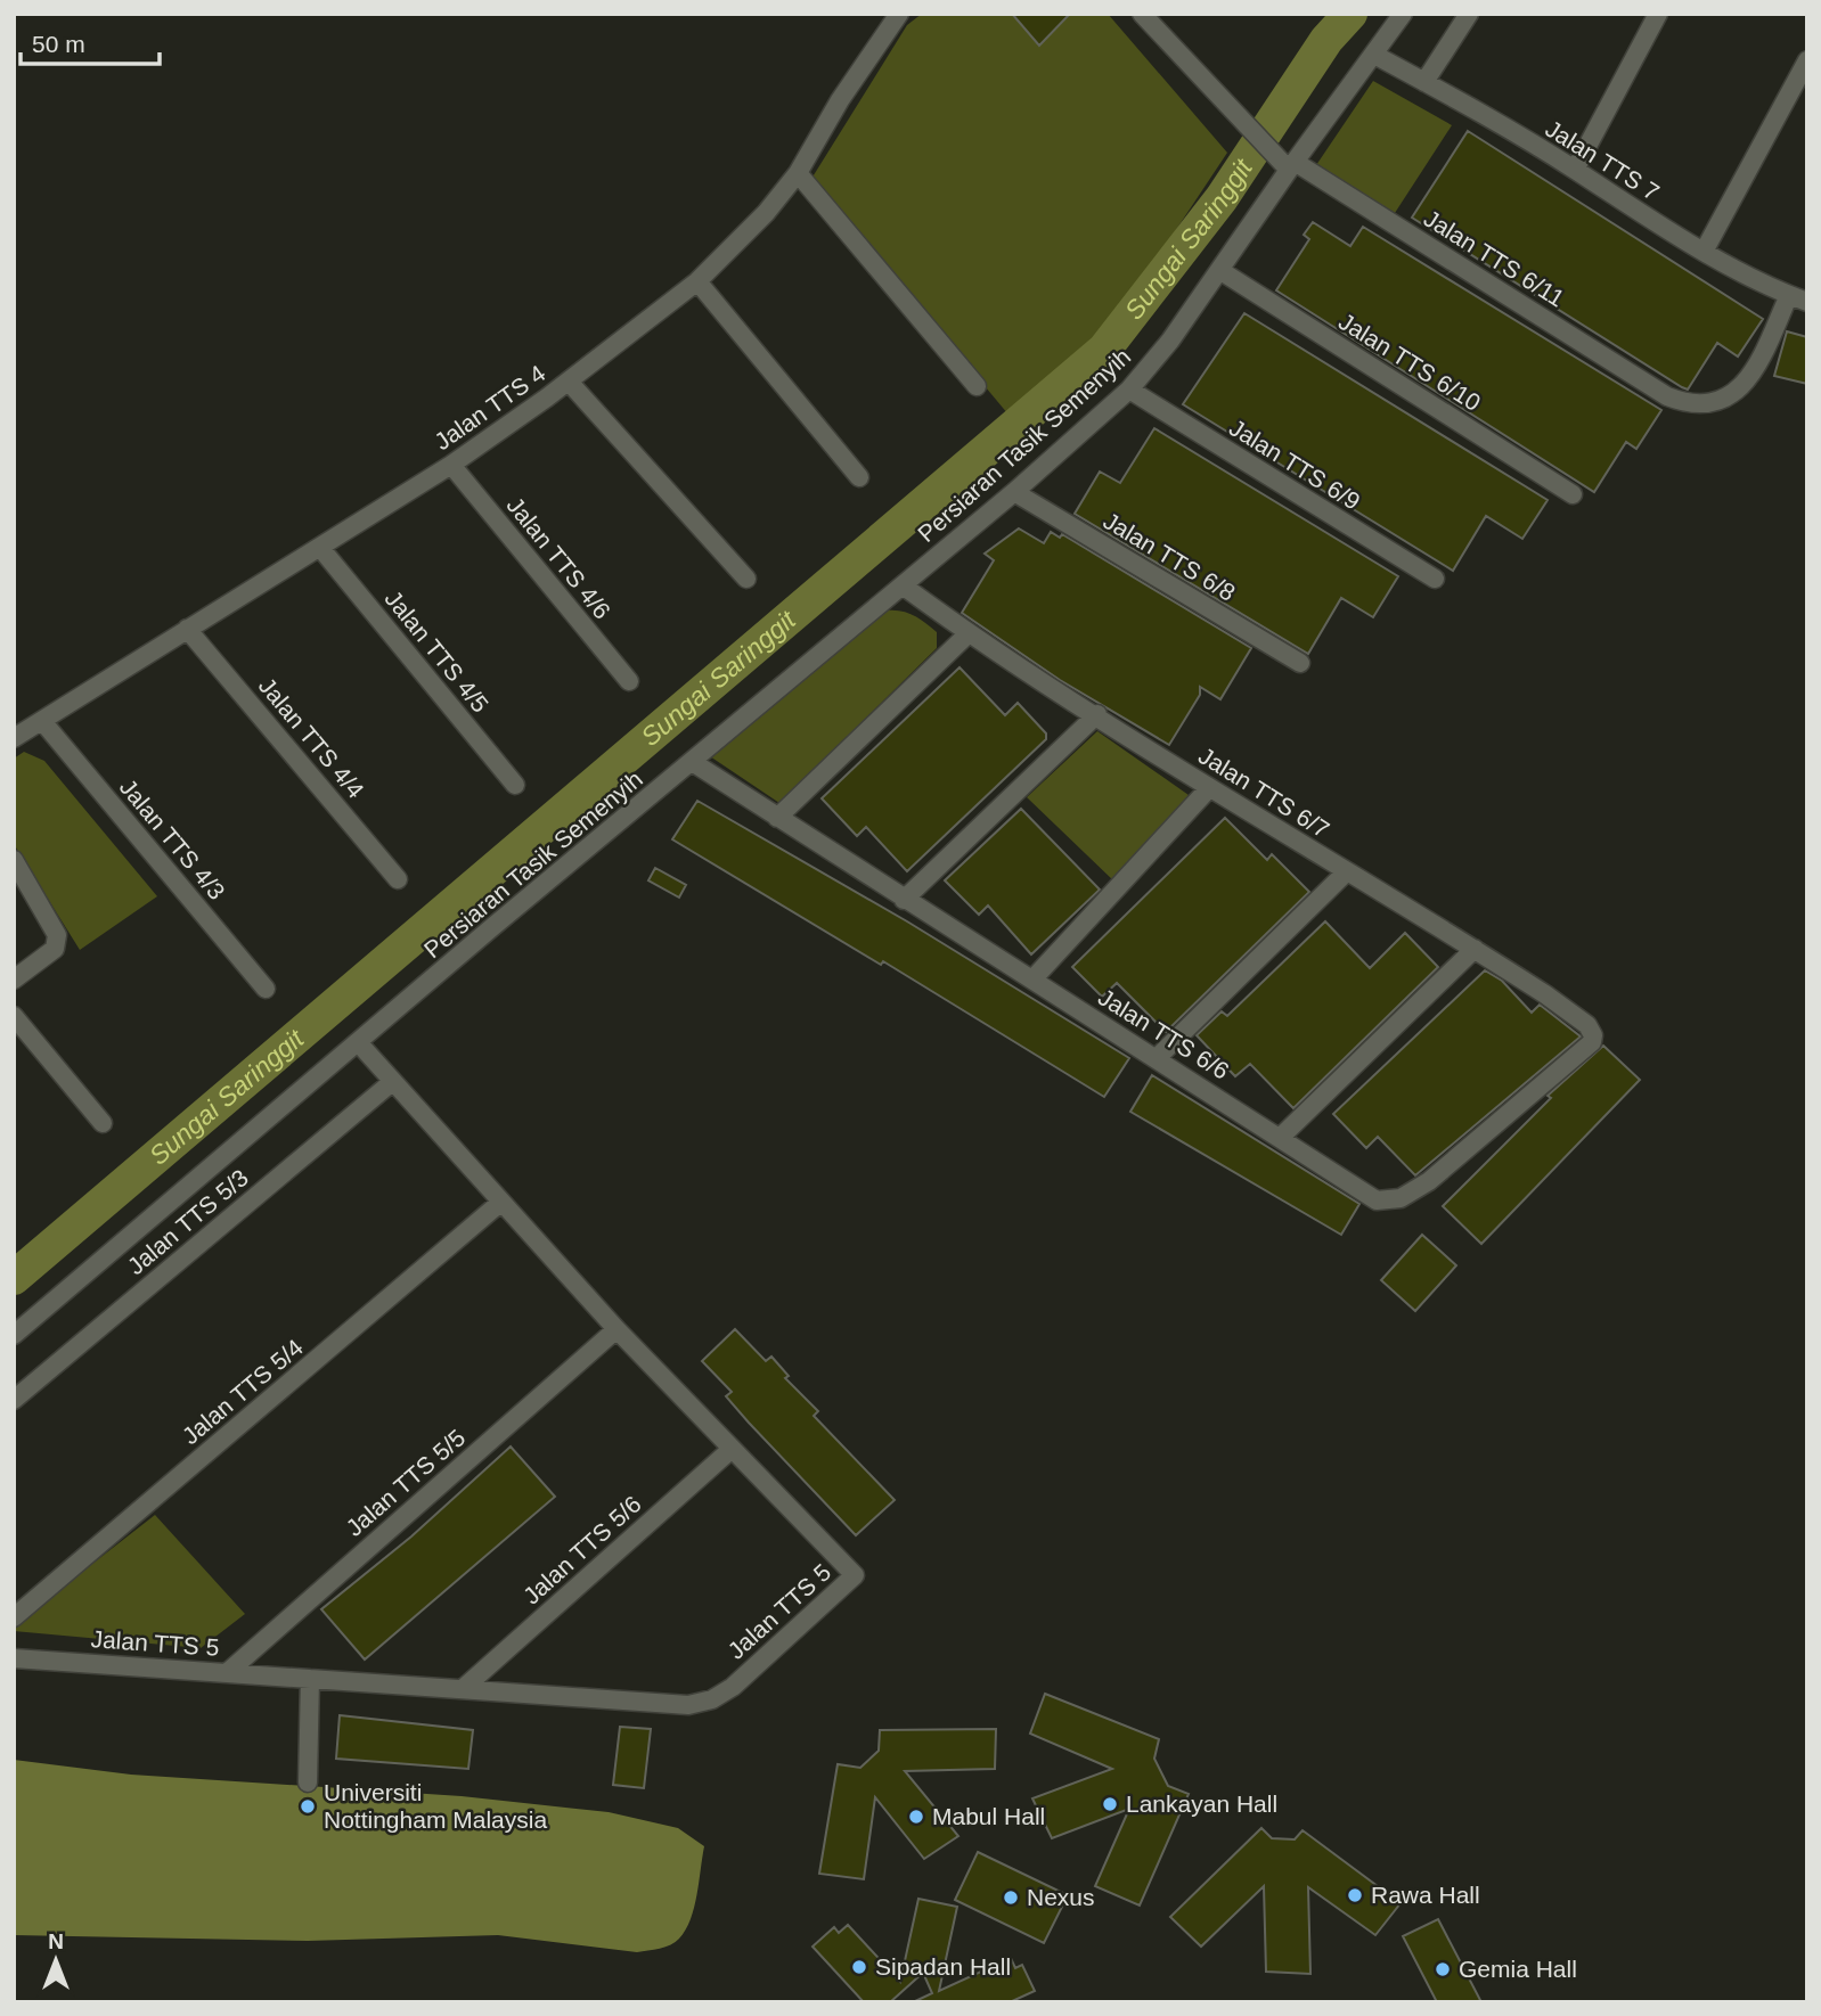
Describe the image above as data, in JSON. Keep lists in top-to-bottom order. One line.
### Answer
{"streets":{"street":["Jalan TTS 7","Jalan TTS 6/11","Jalan TTS 6/10","Jalan TTS 4","Persiaran Tasik Semenyih","Jalan TTS 6/9","Jalan TTS 6/8","Jalan TTS 4/6","Jalan TTS 4/5","Jalan TTS 4/4","Jalan TTS 6/7","Jalan TTS 4/3","Jalan TTS 6/6","Jalan TTS 5/3","Jalan TTS 5/4","Jalan TTS 5/5","Jalan TTS 5/6","Jalan TTS 5"]},"crossings":[["Jalan TTS 7","Jalan TTS 6/11"],["Jalan TTS 7","Persiaran Tasik Semenyih"],["Jalan TTS 6/11","Persiaran Tasik Semenyih"],["Jalan TTS 6/10","Persiaran Tasik Semenyih"],["Jalan TTS 4","Jalan TTS 4/6"],["Jalan TTS 4","Jalan TTS 4/5"],["Jalan TTS 4","Jalan TTS 4/4"],["Jalan TTS 4","Jalan TTS 4/3"],["Persiaran Tasik Semenyih","Jalan TTS 6/9"],["Persiaran Tasik Semenyih","Jalan TTS 6/8"],["Persiaran Tasik Semenyih","Jalan TTS 6/7"],["Persiaran Tasik Semenyih","Jalan TTS 6/6"],["Persiaran Tasik Semenyih","Jalan TTS 5"],["Jalan TTS 6/7","Jalan TTS 6/6"],["Jalan TTS 5/3","Jalan TTS 5"],["Jalan TTS 5/4","Jalan TTS 5"],["Jalan TTS 5/5","Jalan TTS 5"],["Jalan TTS 5/6","Jalan TTS 5"]],"water":["Sungai Saringgit"],"places":["Lankayan Hall","Universiti Nottingham Malaysia","Mabul Hall","Rawa Hall","Nexus","Sipadan Hall","Gemia Hall"],"scale_bar":"50 m","north":"top"}
